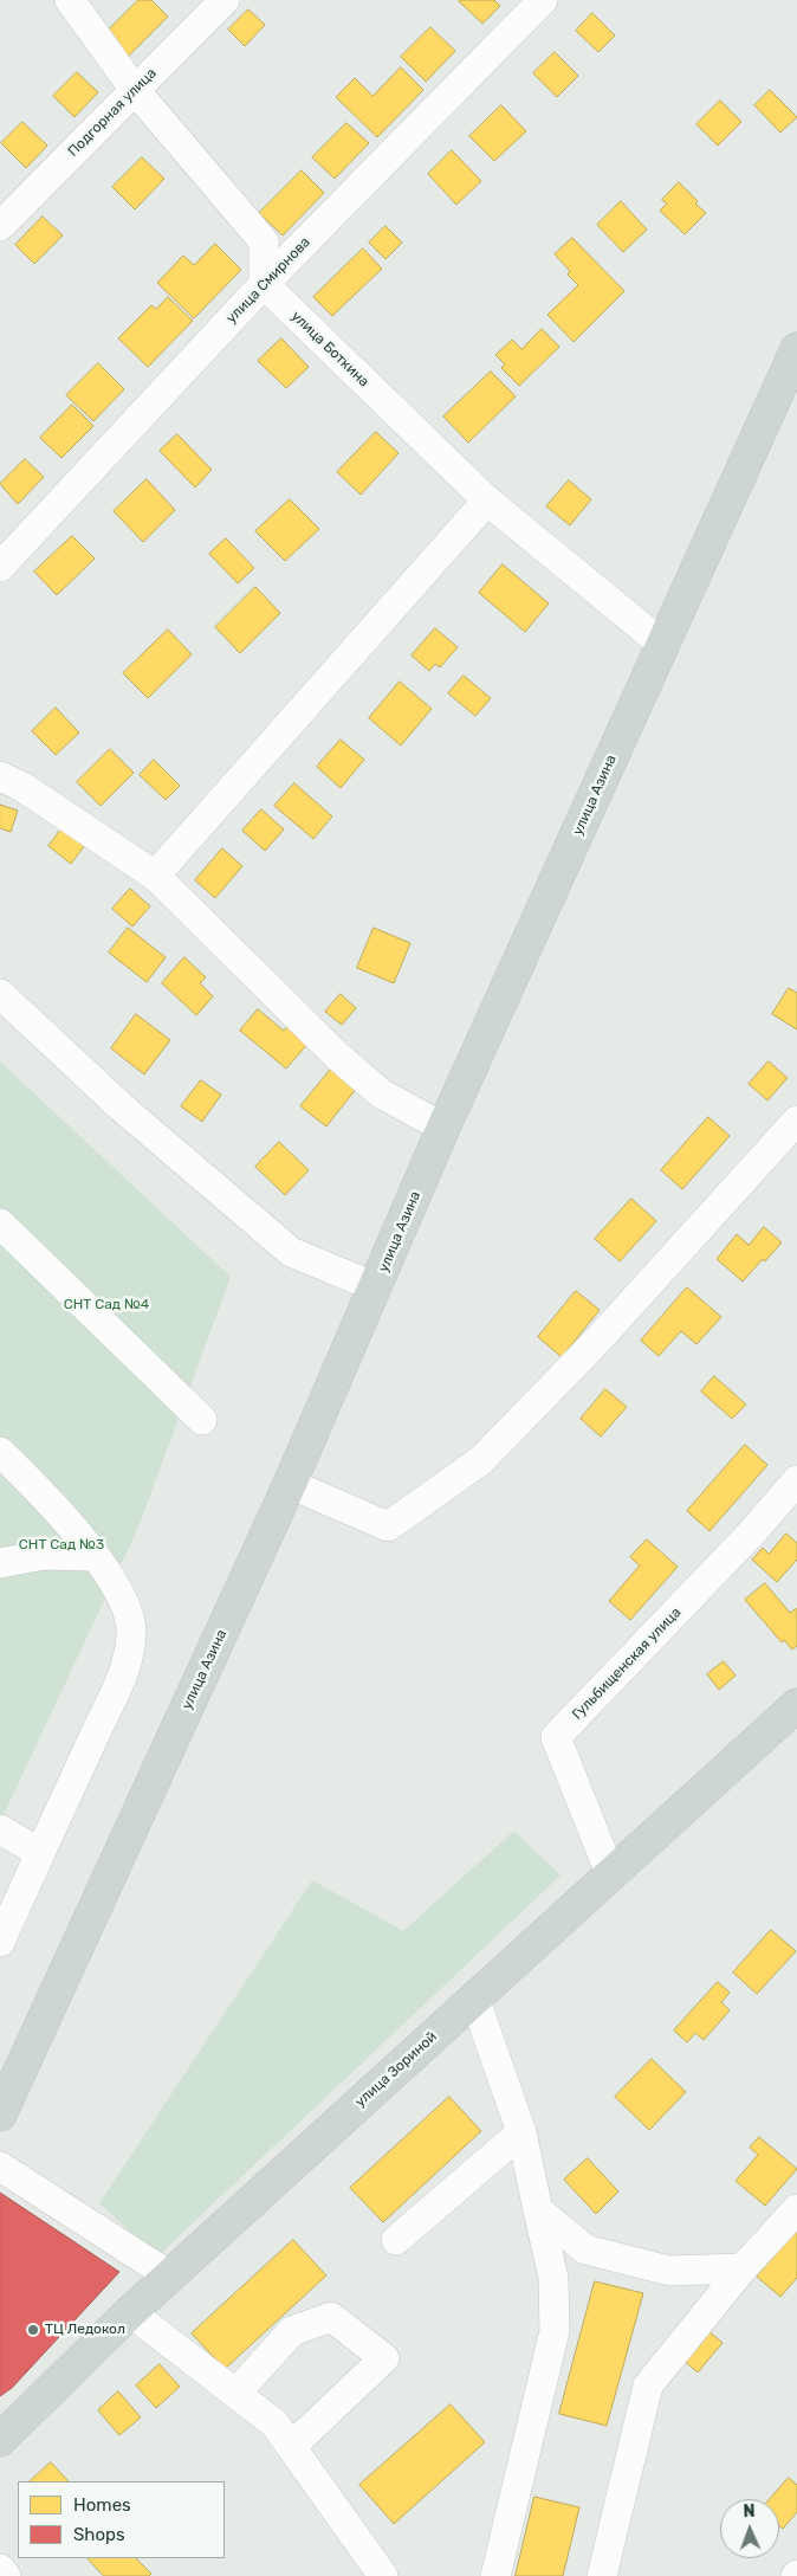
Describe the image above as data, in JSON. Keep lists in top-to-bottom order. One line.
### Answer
{"streets":{"main road":["улица Азина","улица Зориной"],"street":["Подгорная улица","улица Смирнова","улица Боткина","Гульбищенская улица"]},"crossings":[["улица Смирнова","улица Боткина"],["улица Боткина","улица Азина"],["Гульбищенская улица","улица Зориной"]],"parks":["СНТ Сад №4","СНТ Сад №3"],"places":["ТЦ Ледокол"],"legend":["Homes","Shops"],"north":"top"}
